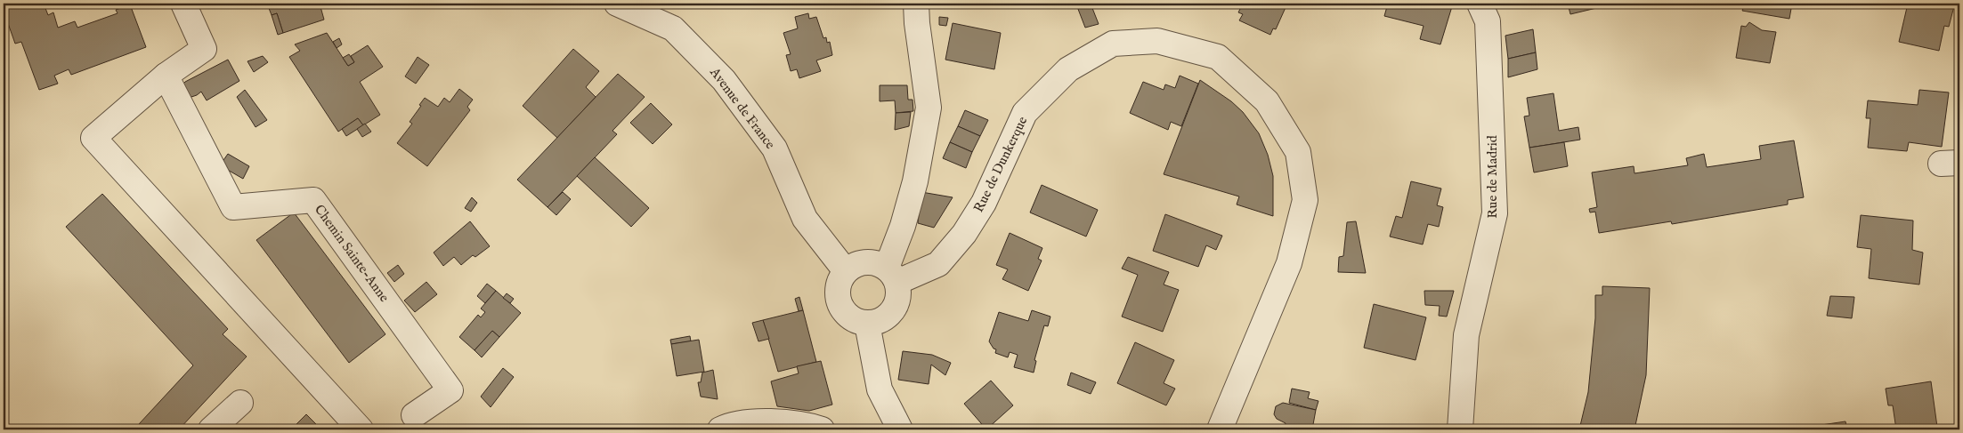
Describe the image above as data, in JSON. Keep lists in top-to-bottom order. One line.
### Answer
{"streets":{"street":["Avenue de France","Rue de Dunkerque","Rue de Madrid","Chemin Sainte-Anne"]},"crossings":[["Avenue de France","Rue de Dunkerque"]]}
